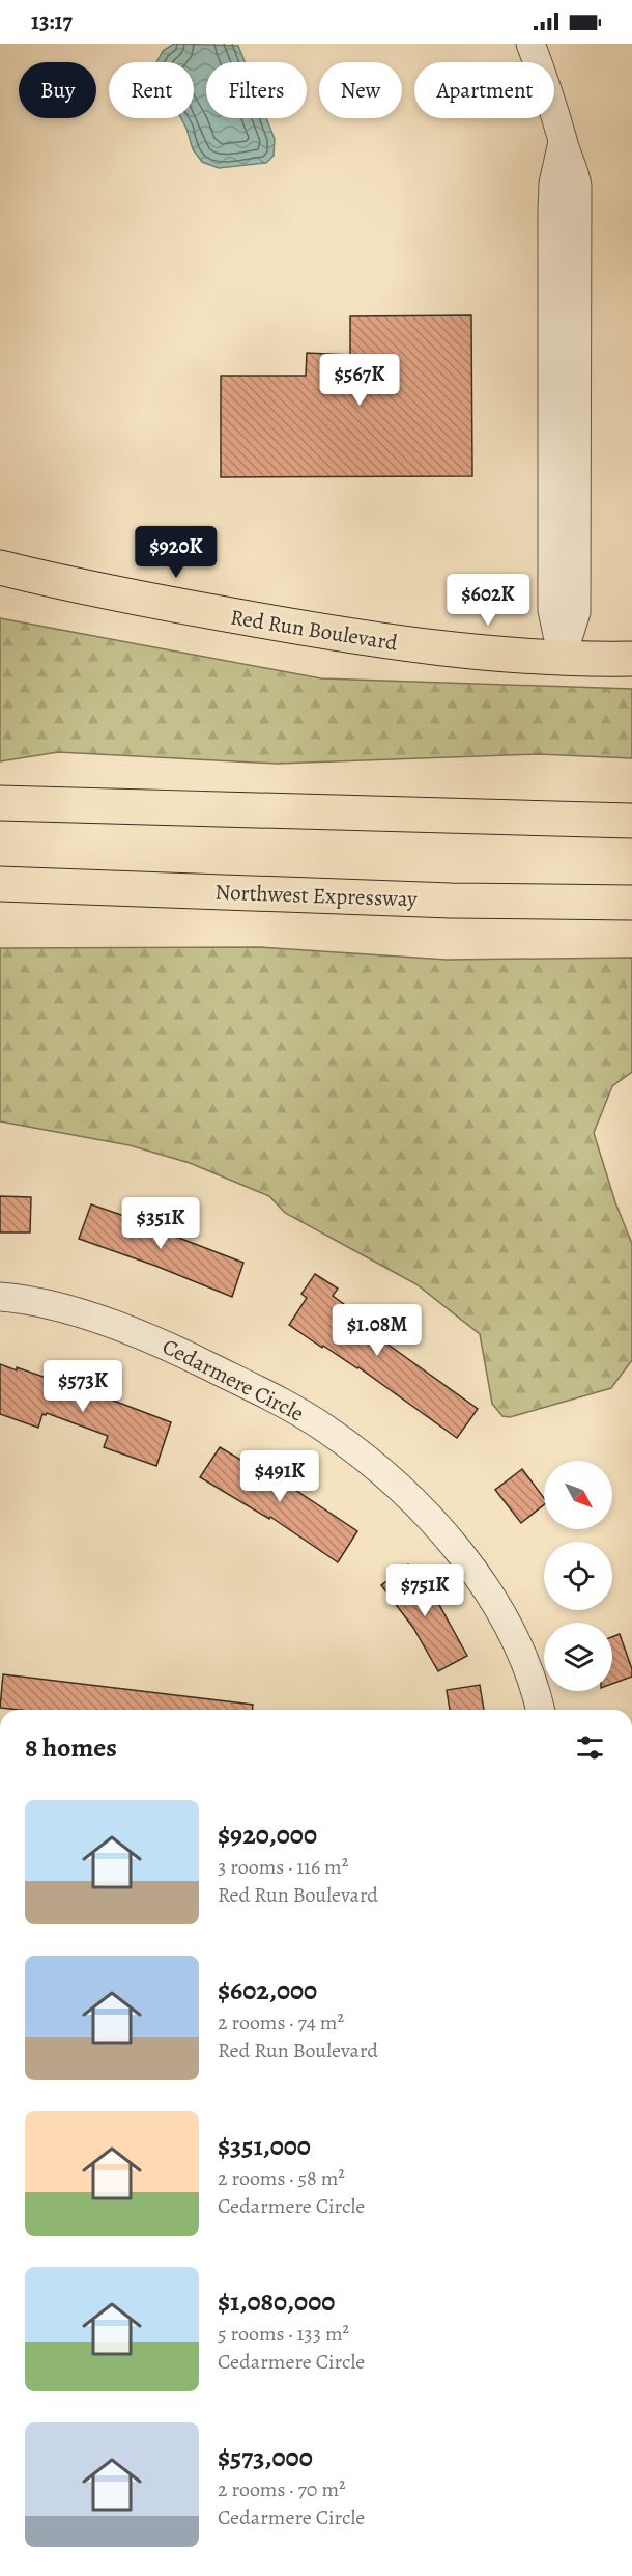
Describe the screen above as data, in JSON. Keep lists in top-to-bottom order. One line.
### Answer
{"streets":{"main road":["Red Run Boulevard","Northwest Expressway"],"street":["Cedarmere Circle"]},"north":"bottom right","page":{"status":"13:17","chip":["Buy","Rent","Filters","New","Apartment"],"price":["$567K","$920K","$602K","$351K","$1.08M","$573K","$491K","$751K"],"heading":"8 homes","list":[{"name":"$920,000","note":"3 rooms · 116 m² · Red Run Boulevard"},{"name":"$602,000","note":"2 rooms · 74 m² · Red Run Boulevard"},{"name":"$351,000","note":"2 rooms · 58 m² · Cedarmere Circle"},{"name":"$1,080,000","note":"5 rooms · 133 m² · Cedarmere Circle"},{"name":"$573,000","note":"2 rooms · 70 m² · Cedarmere Circle"}]}}
